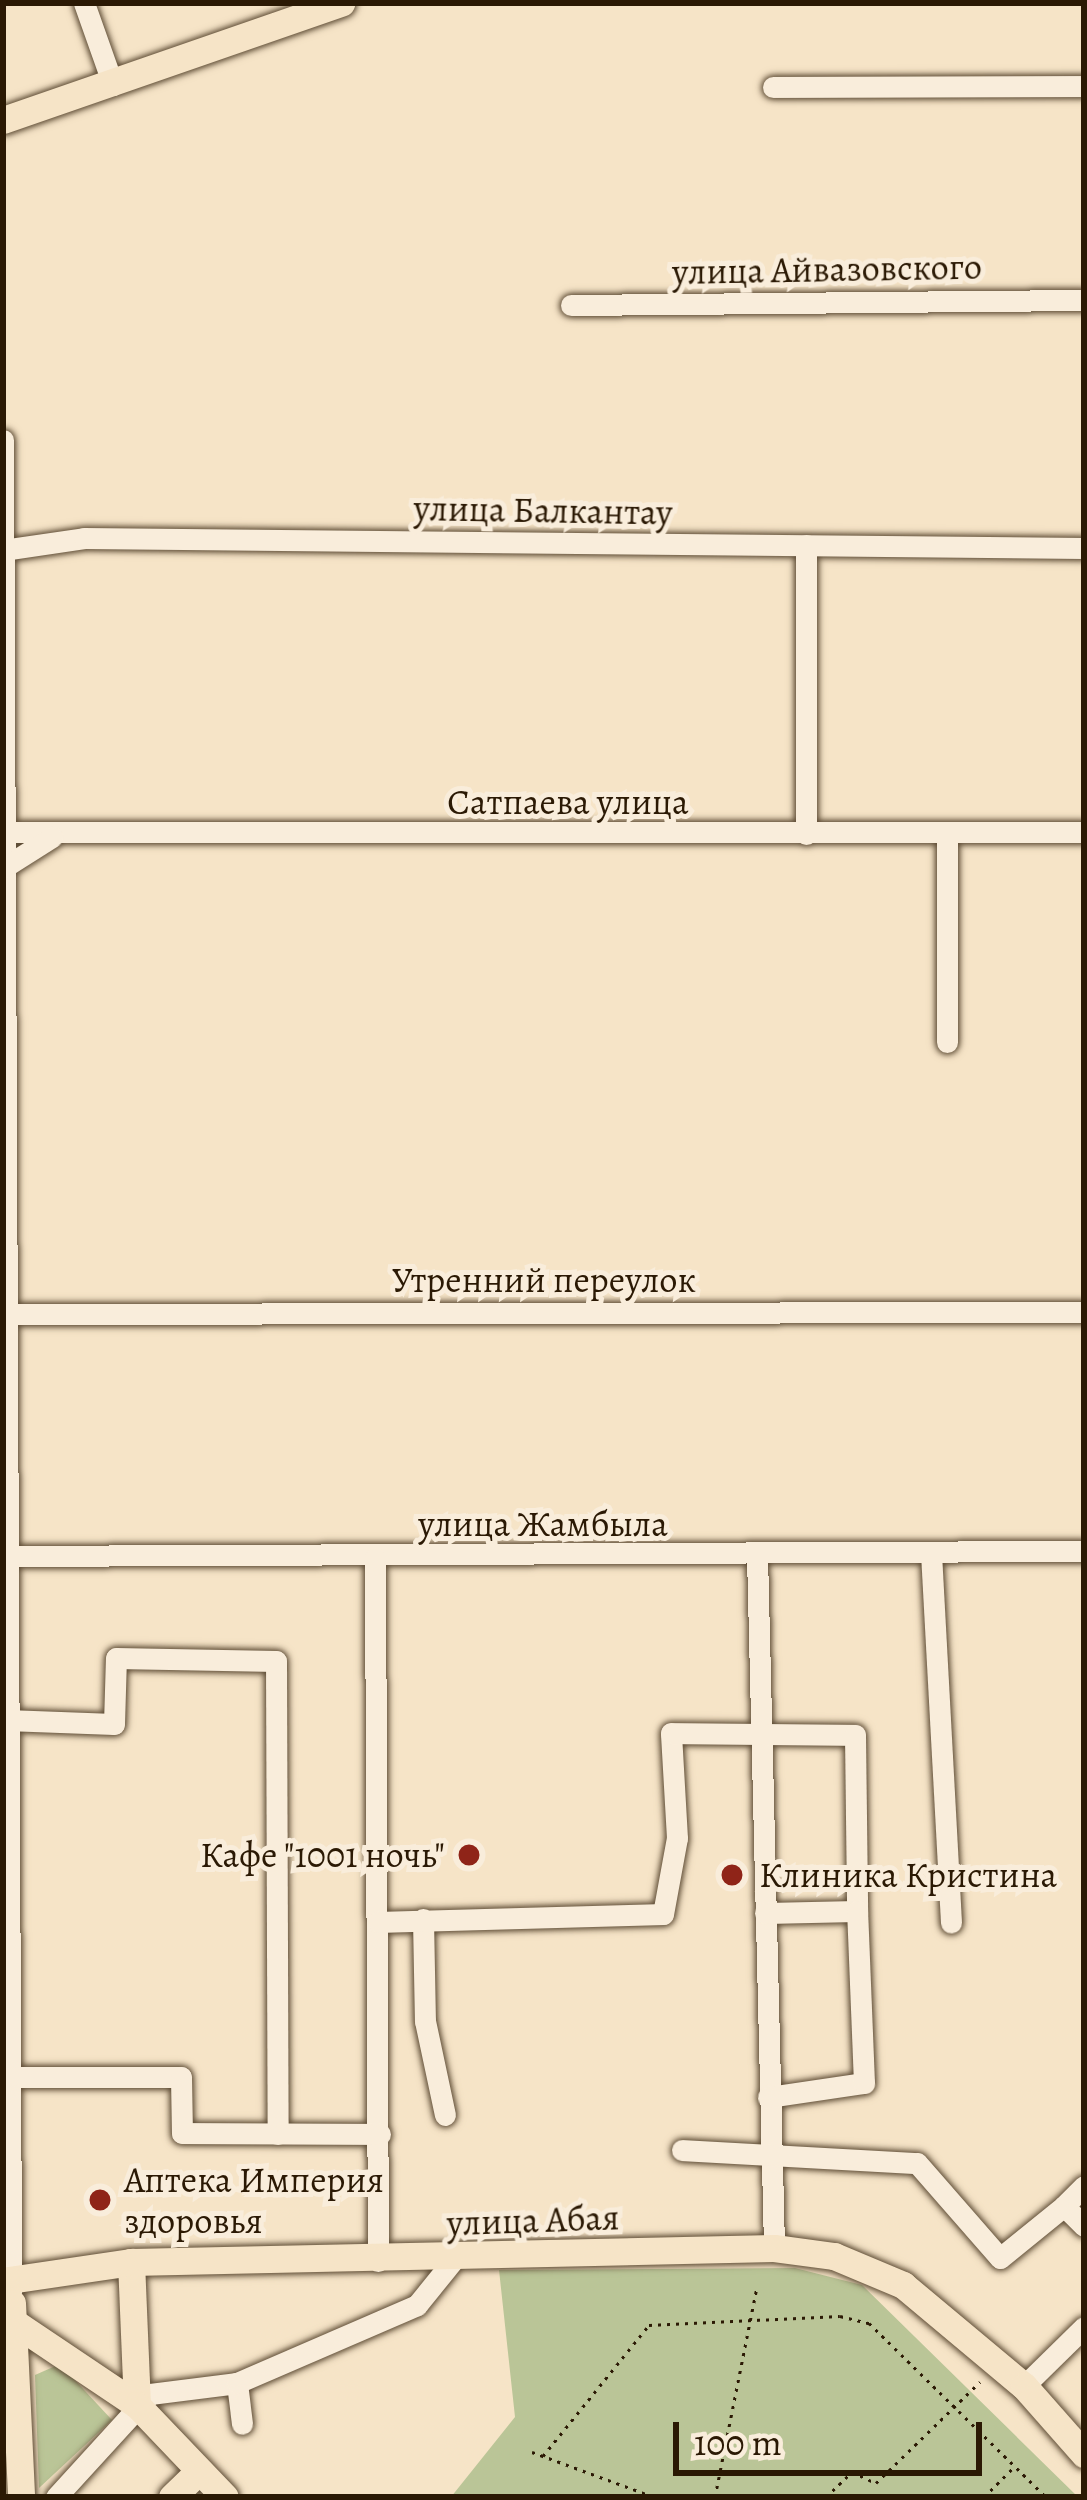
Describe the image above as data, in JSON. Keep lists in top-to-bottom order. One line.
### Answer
{"streets":{"main road":["улица Абая"],"street":["улица Айвазовского","улица Балкантау","Сатпаева улица","Утренний переулок","улица Жамбыла"]},"places":["Кафе \"1001 ночь\"","Клиника Кристина","Аптека Империя здоровья"],"scale_bar":"100 m"}
